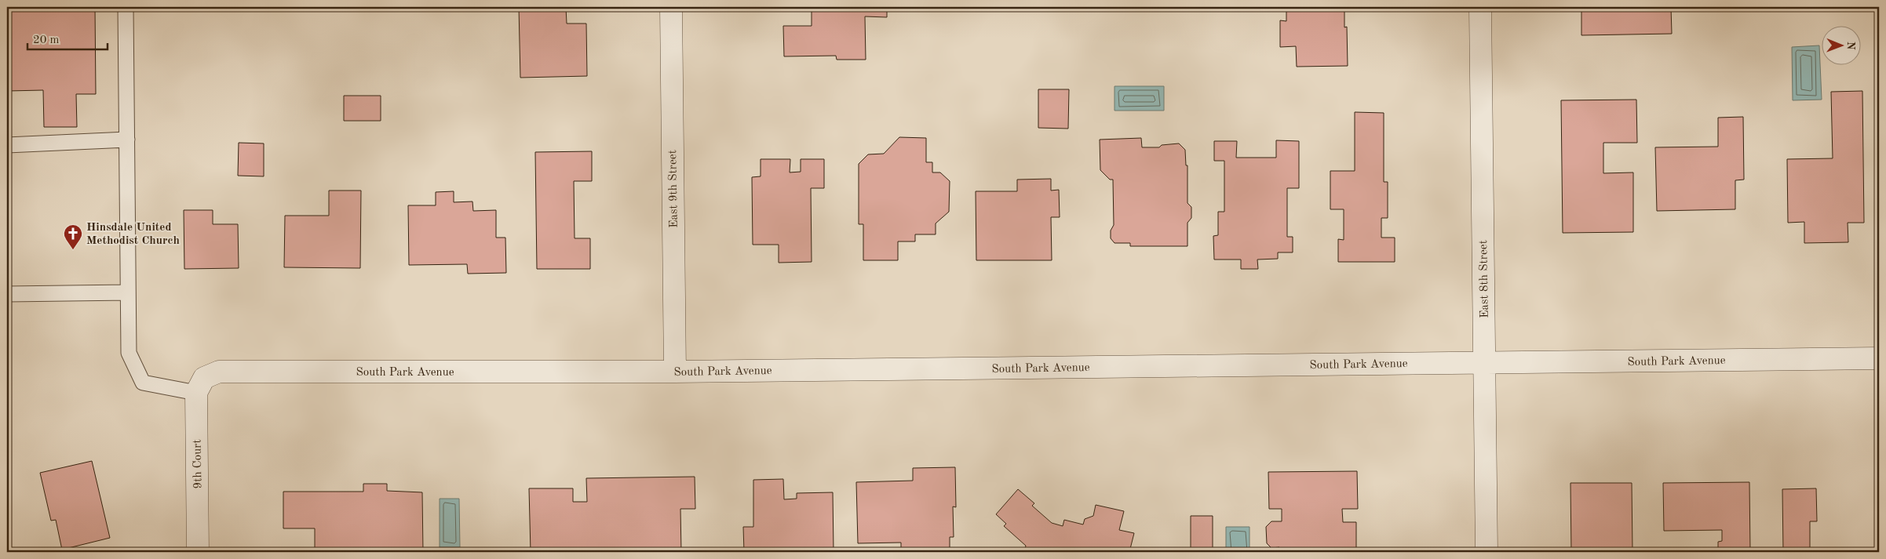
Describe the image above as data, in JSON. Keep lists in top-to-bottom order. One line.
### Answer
{"streets":{"street":["East 9th Street","East 8th Street","South Park Avenue","9th Court"]},"crossings":[["East 9th Street","South Park Avenue"],["East 8th Street","South Park Avenue"],["South Park Avenue","9th Court"]],"places":{"church":["Hinsdale United Methodist Church"]},"scale_bar":"20 m","north":"right"}
